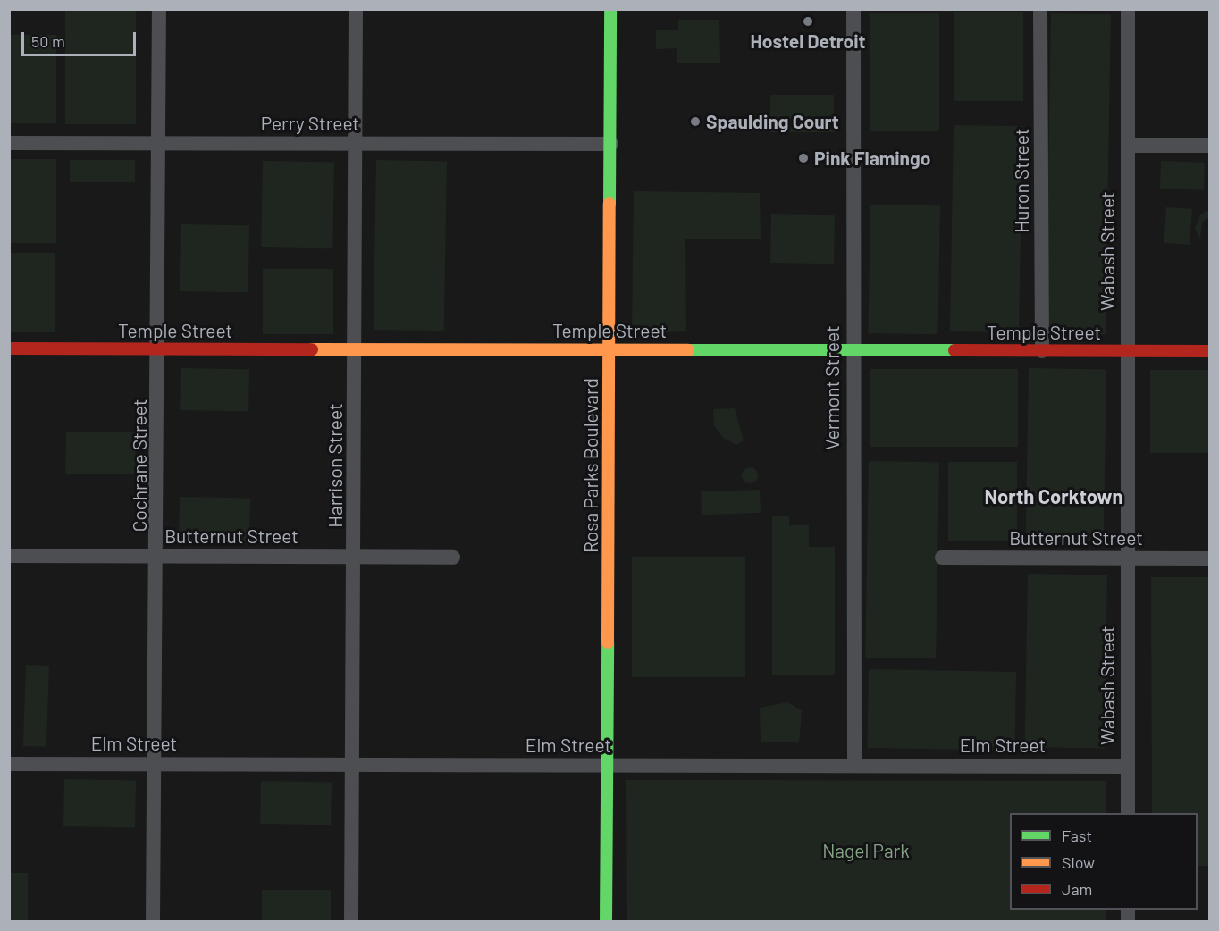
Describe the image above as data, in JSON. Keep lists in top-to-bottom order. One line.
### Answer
{"streets":{"street":["Perry Street","Huron Street","Wabash Street","Temple Street","Vermont Street","Cochrane Street","Harrison Street","Rosa Parks Boulevard","Butternut Street","Elm Street"]},"crossings":[["Perry Street","Cochrane Street"],["Perry Street","Harrison Street"],["Perry Street","Rosa Parks Boulevard"],["Huron Street","Temple Street"],["Wabash Street","Temple Street"],["Wabash Street","Butternut Street"],["Wabash Street","Elm Street"],["Temple Street","Vermont Street"],["Temple Street","Cochrane Street"],["Temple Street","Harrison Street"],["Temple Street","Rosa Parks Boulevard"],["Vermont Street","Elm Street"],["Cochrane Street","Butternut Street"],["Cochrane Street","Elm Street"],["Harrison Street","Butternut Street"],["Harrison Street","Elm Street"],["Rosa Parks Boulevard","Elm Street"]],"districts":["North Corktown"],"parks":["Nagel Park"],"places":["Hostel Detroit","Spaulding Court","Pink Flamingo"],"legend":["Fast","Slow","Jam"],"scale_bar":"50 m"}
